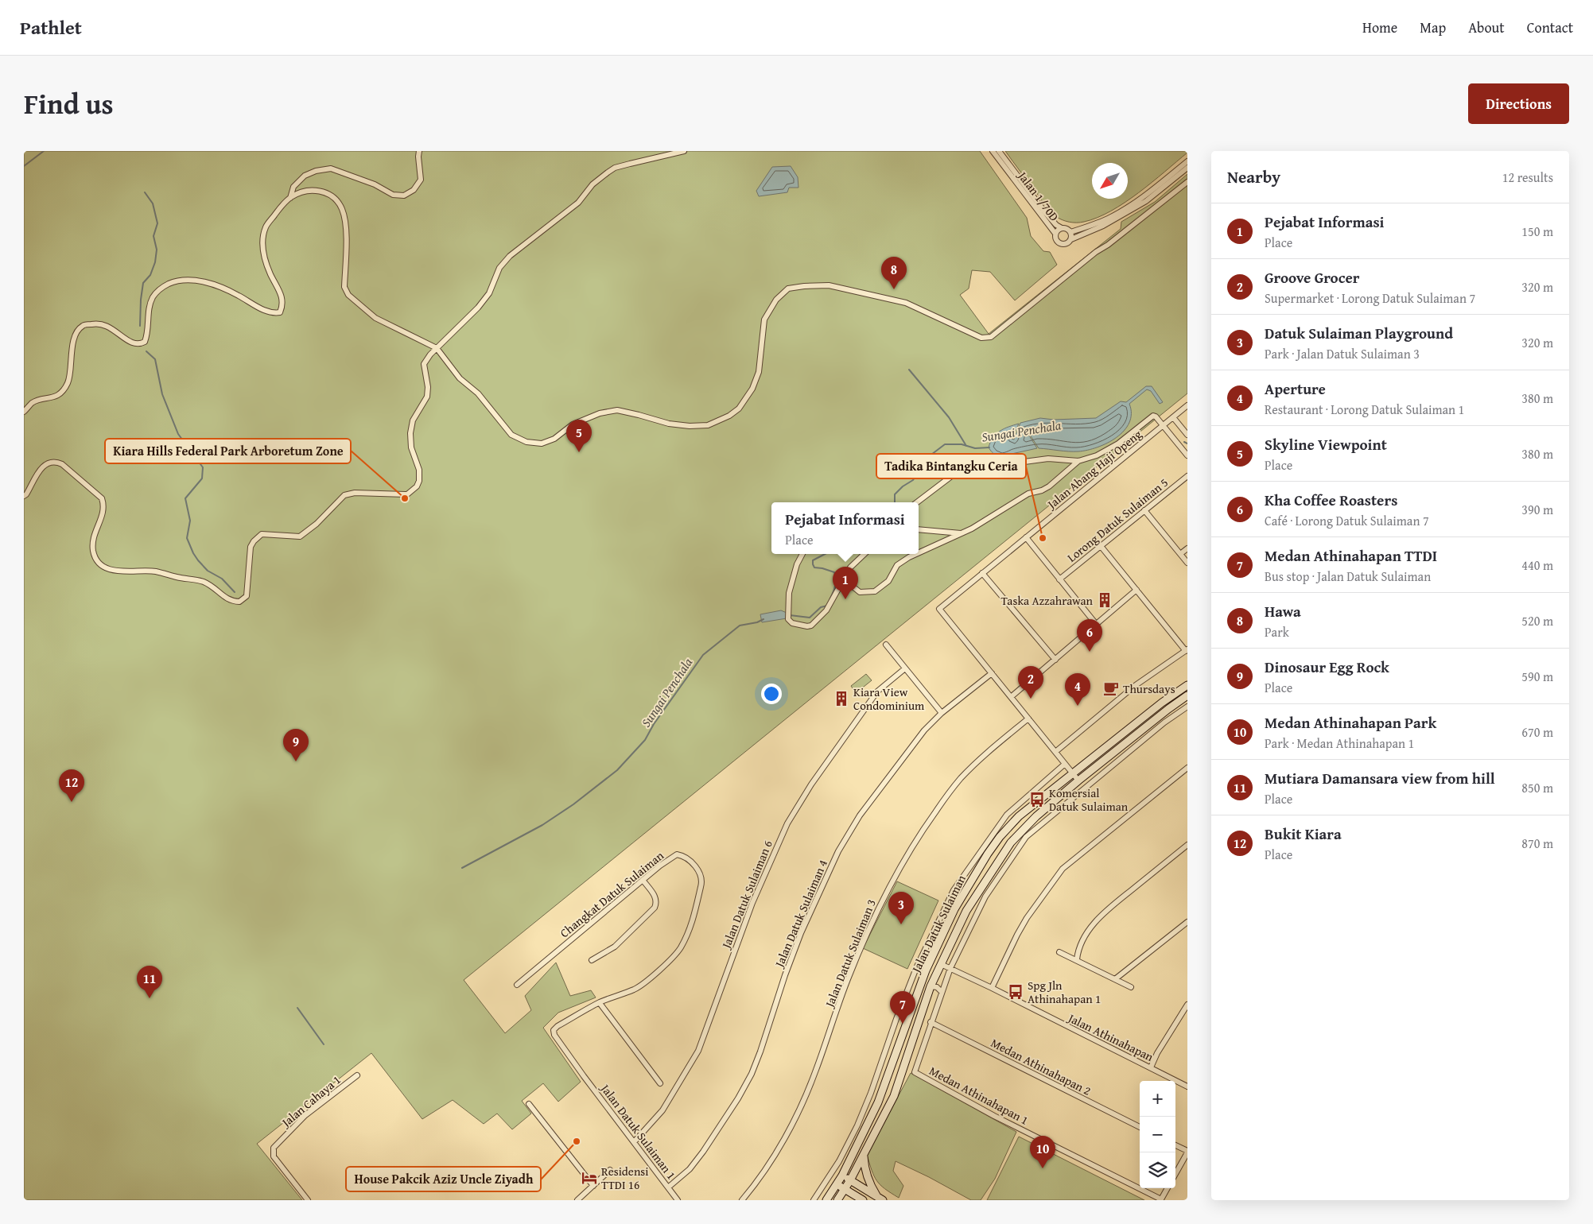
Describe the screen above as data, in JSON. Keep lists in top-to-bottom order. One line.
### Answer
{"streets":{"main road":["Jalan Datuk Sulaiman"],"street":["Jalan 1/70D","Jalan Abang Haji Openg","Lorong Datuk Sulaiman 5","Changkat Datuk Sulaiman","Jalan Datuk Sulaiman 6","Jalan Datuk Sulaiman 4","Jalan Datuk Sulaiman 3","Jalan Athinahapan","Medan Athinahapan 2","Medan Athinahapan 1","Jalan Cahaya 1","Jalan Datuk Sulaiman 1"]},"crossings":[["Jalan Abang Haji Openg","Jalan Datuk Sulaiman 4"],["Changkat Datuk Sulaiman","Jalan Datuk Sulaiman 1"],["Jalan Datuk Sulaiman 6","Jalan Datuk Sulaiman 1"],["Jalan Datuk Sulaiman 4","Jalan Datuk Sulaiman 1"],["Jalan Datuk Sulaiman","Jalan Athinahapan"],["Jalan Athinahapan","Medan Athinahapan 1"],["Medan Athinahapan 2","Medan Athinahapan 1"]],"water":["Sungai Penchala"],"places":{"other":["Kiara Hills Federal Park Arboretum Zone","Tadika Bintangku Ceria","House Pakcik Aziz Uncle Ziyadh"],"building":["Taska Azzahrawan","Kiara View Condominium"],"cafe":["Thursdays"],"bus stop":["Komersial Datuk Sulaiman","Spg Jln Athinahapan 1"],"hotel":["Residensi TTDI 16"]},"north":"bottom left","page":{"header":"Pathlet","nav":["Home","Map","About","Contact"],"title":"Find us","buttons":"Directions","heading":["Nearby","12 results"],"list":[{"mark":"1","name":"Pejabat Informasi","note":"Place","value":"150 m"},{"mark":"2","name":"Groove Grocer","note":"Supermarket · Lorong Datuk Sulaiman 7","value":"320 m"},{"mark":"3","name":"Datuk Sulaiman Playground","note":"Park · Jalan Datuk Sulaiman 3","value":"320 m"},{"mark":"4","name":"Aperture","note":"Restaurant · Lorong Datuk Sulaiman 1","value":"380 m"},{"mark":"5","name":"Skyline Viewpoint","note":"Place","value":"380 m"},{"mark":"6","name":"Kha Coffee Roasters","note":"Café · Lorong Datuk Sulaiman 7","value":"390 m"},{"mark":"7","name":"Medan Athinahapan TTDI","note":"Bus stop · Jalan Datuk Sulaiman","value":"440 m"},{"mark":"8","name":"Hawa","note":"Park","value":"520 m"},{"mark":"9","name":"Dinosaur Egg Rock","note":"Place","value":"590 m"},{"mark":"10","name":"Medan Athinahapan Park","note":"Park · Medan Athinahapan 1","value":"670 m"},{"mark":"11","name":"Mutiara Damansara view from hill","note":"Place","value":"850 m"},{"mark":"12","name":"Bukit Kiara","note":"Place","value":"870 m"}],"pins":["8","5","1","6","2","4","9","12","3","11","7","10"],"popup":["Pejabat Informasi","Place"],"map_buttons":["+","−"]}}
